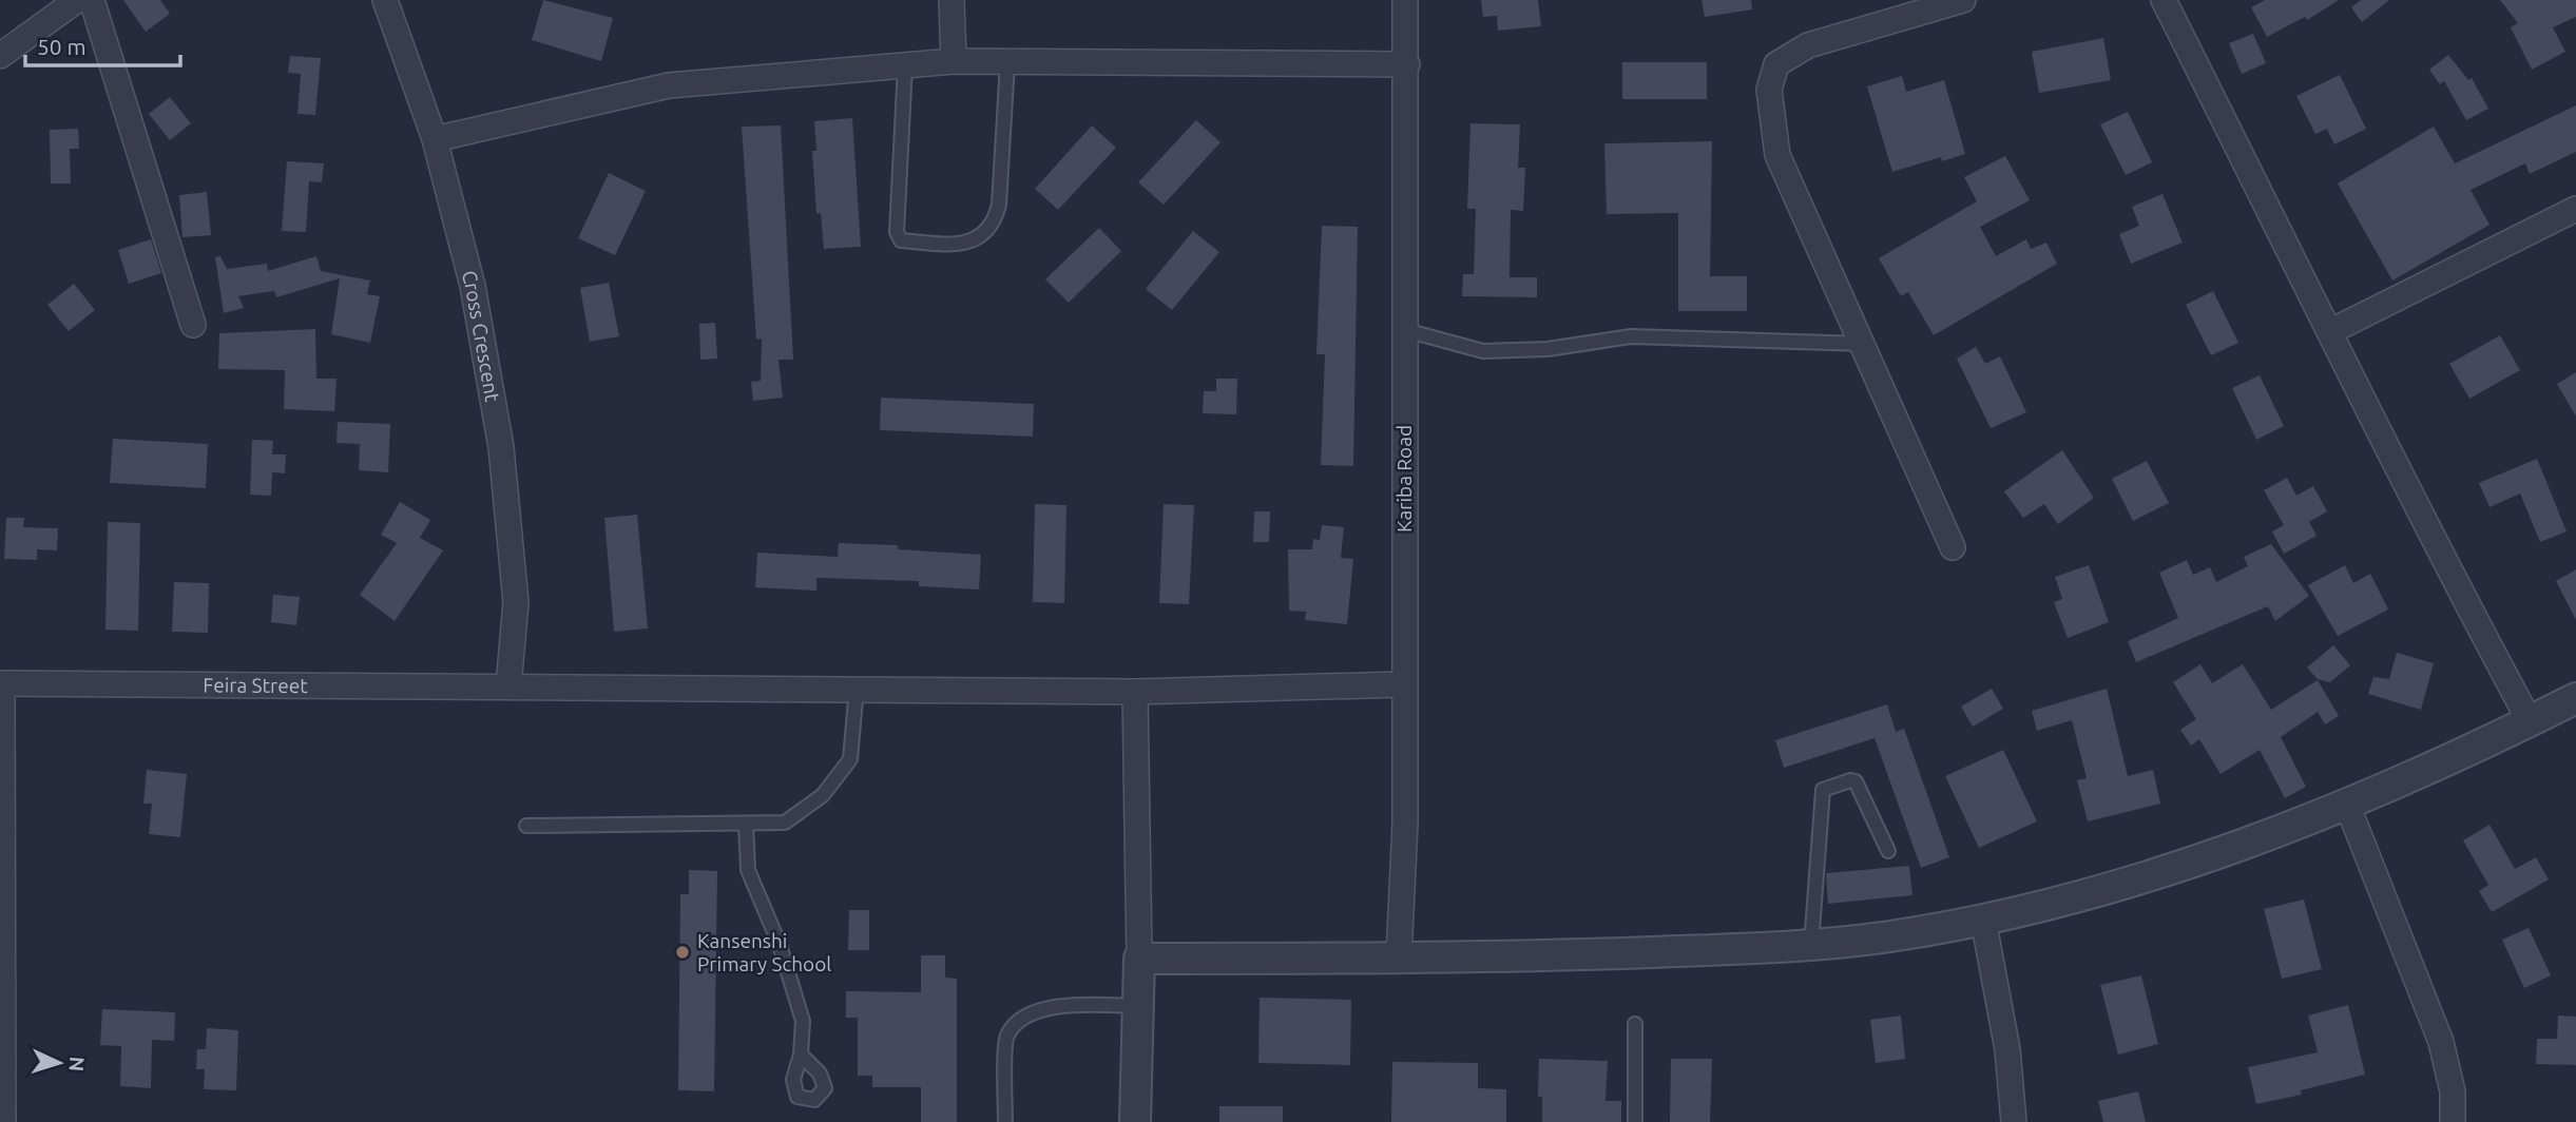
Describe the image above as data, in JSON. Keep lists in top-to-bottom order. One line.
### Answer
{"streets":{"street":["Cross Crescent","Kariba Road","Feira Street"]},"crossings":[["Cross Crescent","Feira Street"],["Kariba Road","Feira Street"]],"places":["Kansenshi Primary School"],"scale_bar":"50 m","north":"right"}
